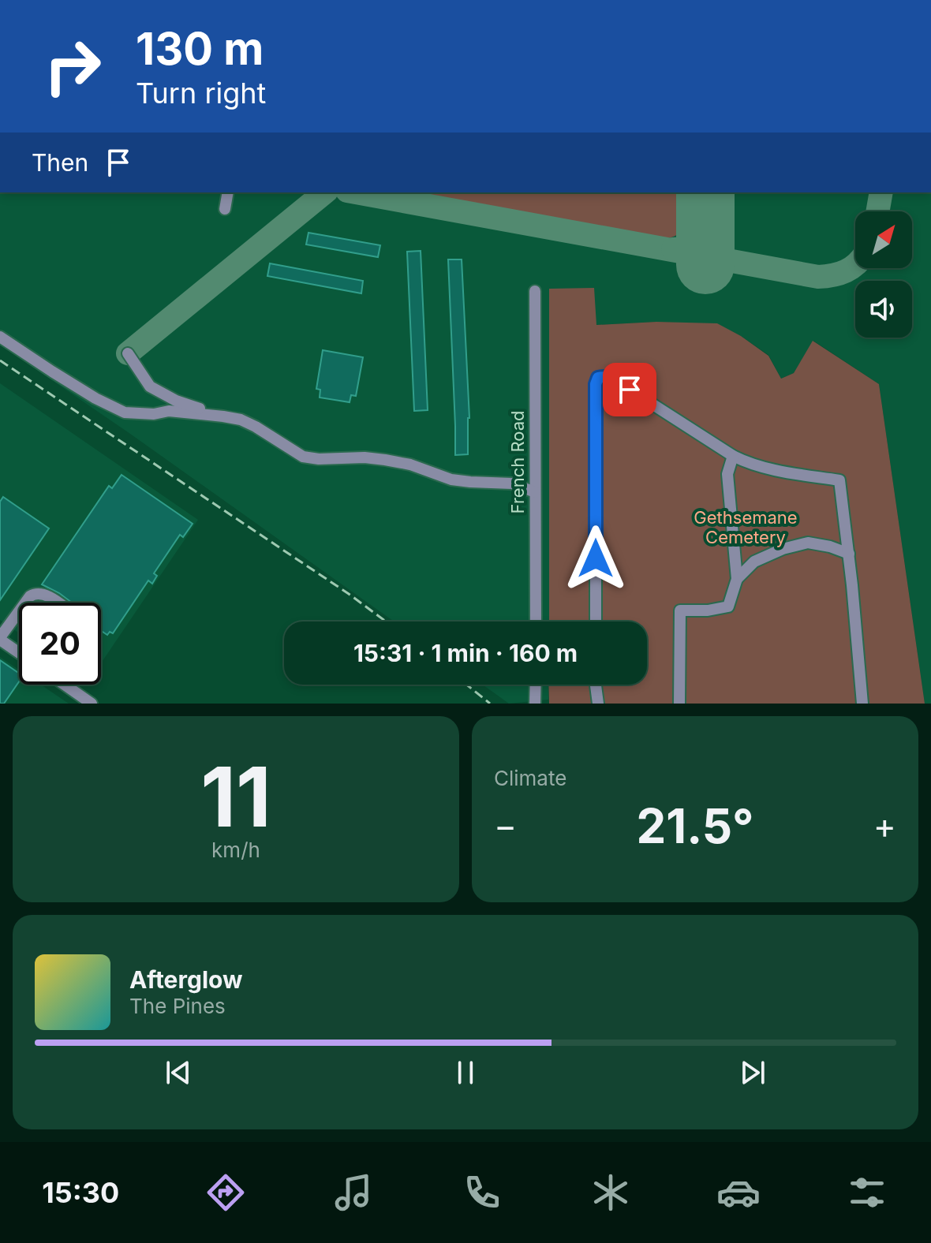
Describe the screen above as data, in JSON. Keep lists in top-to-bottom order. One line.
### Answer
{"streets":{"street":["French Road"]},"parks":["Gethsemane Cemetery"],"north":"top right","page":{"turn":["130 m","Turn right"],"then":"Then","limit":"20","trip":"15:31 · 1 min · 160 m","tile":[["11","km/h"],"Climate"],"heat":["−","21.5°","+"],"song":["Afterglow","The Pines"],"tabs":"15:30"}}
